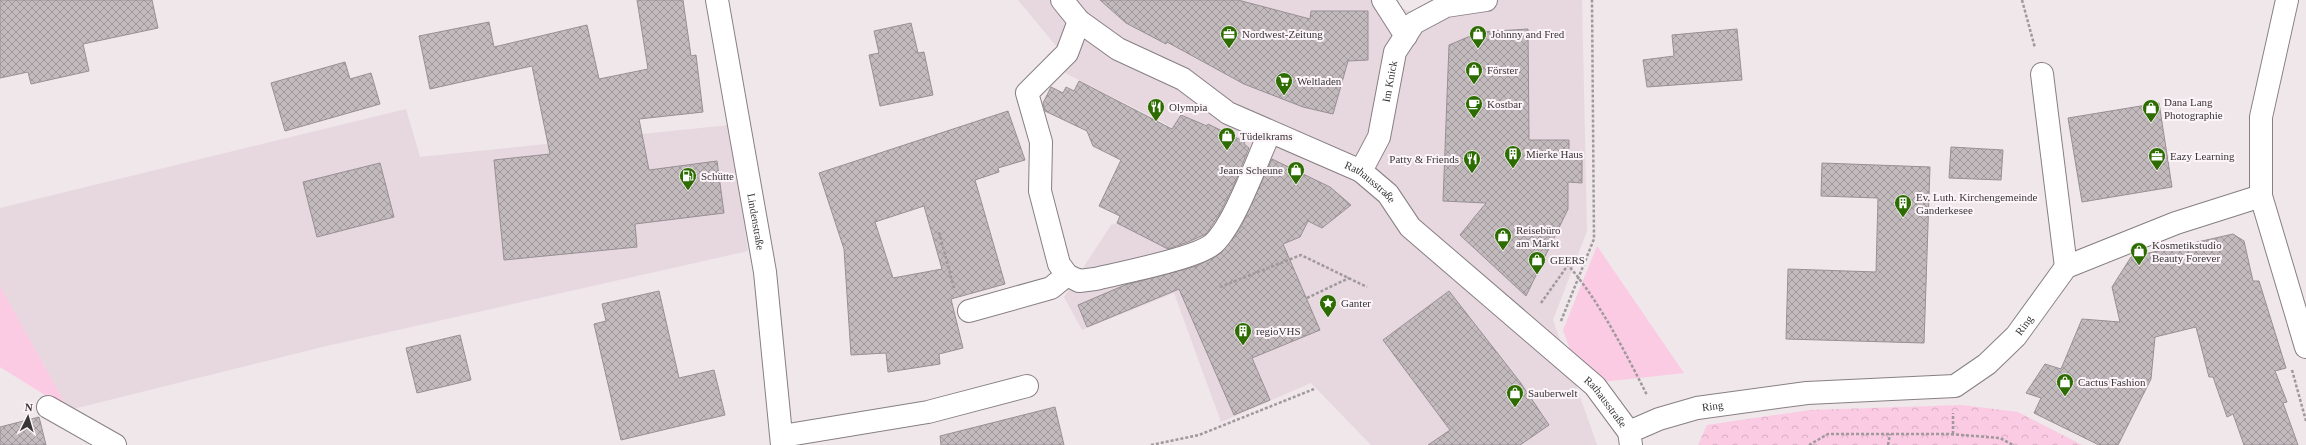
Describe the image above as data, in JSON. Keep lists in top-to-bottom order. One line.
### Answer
{"streets":{"street":["Im Knick","Rathausstraße","Lindenstraße","Ring"]},"crossings":[["Im Knick","Rathausstraße"],["Rathausstraße","Ring"]],"places":{"office":["Nordwest-Zeitung","Eazy Learning"],"shop":["Johnny and Fred","Förster","Dana Lang Photographie","Tüdelkrams","Jeans Scheune","Reisebüro am Markt","Kosmetikstudio Beauty Forever","GEERS","Cactus Fashion","Sauberwelt"],"supermarket":["Weltladen"],"cafe":["Kostbar"],"restaurant":["Olympia","Patty & Friends"],"building":["Mierke Haus","Ev. Luth. Kirchengemeinde Ganderkesee","regioVHS"],"fuel station":["Schütte"],"place":["Ganter"]},"north":"top"}
